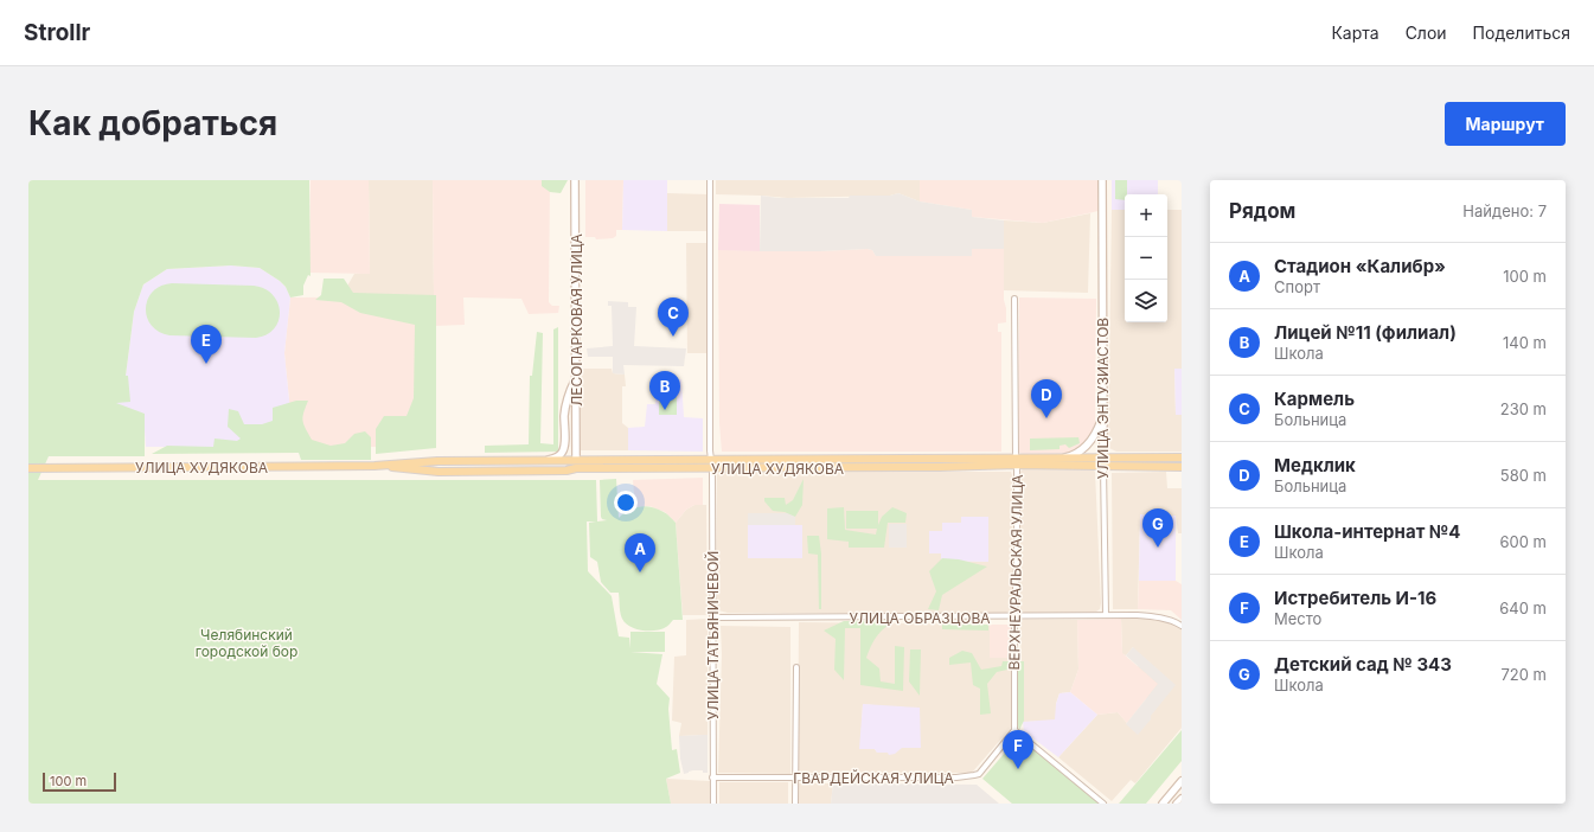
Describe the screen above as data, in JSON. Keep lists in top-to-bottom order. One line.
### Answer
{"streets":{"main road":["ЛЕСОПАРКОВАЯ УЛИЦА","УЛИЦА ЭНТУЗИАСТОВ","УЛИЦА ХУДЯКОВА"],"street":["ВЕРХНЕУРАЛЬСКАЯ УЛИЦА","УЛИЦА ОБРАЗЦОВА","УЛИЦА ТАТЬЯНИЧЕВОЙ","ГВАРДЕЙСКАЯ УЛИЦА"]},"crossings":[["ЛЕСОПАРКОВАЯ УЛИЦА","УЛИЦА ХУДЯКОВА"],["УЛИЦА ЭНТУЗИАСТОВ","УЛИЦА ХУДЯКОВА"],["УЛИЦА ЭНТУЗИАСТОВ","УЛИЦА ОБРАЗЦОВА"],["УЛИЦА ХУДЯКОВА","ВЕРХНЕУРАЛЬСКАЯ УЛИЦА"],["УЛИЦА ХУДЯКОВА","УЛИЦА ТАТЬЯНИЧЕВОЙ"],["ВЕРХНЕУРАЛЬСКАЯ УЛИЦА","УЛИЦА ОБРАЗЦОВА"],["ВЕРХНЕУРАЛЬСКАЯ УЛИЦА","ГВАРДЕЙСКАЯ УЛИЦА"],["УЛИЦА ОБРАЗЦОВА","УЛИЦА ТАТЬЯНИЧЕВОЙ"],["УЛИЦА ТАТЬЯНИЧЕВОЙ","ГВАРДЕЙСКАЯ УЛИЦА"]],"parks":["Челябинский городской бор"],"scale_bar":"100 m","page":{"header":"Strollr","nav":["Карта","Слои","Поделиться"],"buttons":"Маршрут","title":"Как добраться","heading":["Рядом","Найдено: 7"],"map_buttons":["+","−"],"list":[{"mark":"A","name":"Стадион «Калибр»","note":"Спорт","value":"100 m"},{"mark":"B","name":"Лицей №11 (филиал)","note":"Школа","value":"140 m"},{"mark":"C","name":"Кармель","note":"Больница","value":"230 m"},{"mark":"D","name":"Медклик","note":"Больница","value":"580 m"},{"mark":"E","name":"Школа-интернат №4","note":"Школа","value":"600 m"},{"mark":"F","name":"Истребитель И-16","note":"Место","value":"640 m"},{"mark":"G","name":"Детский сад № 343","note":"Школа","value":"720 m"}],"pins":["C","E","B","D","G","A","F"],"scale":"100 m"}}
